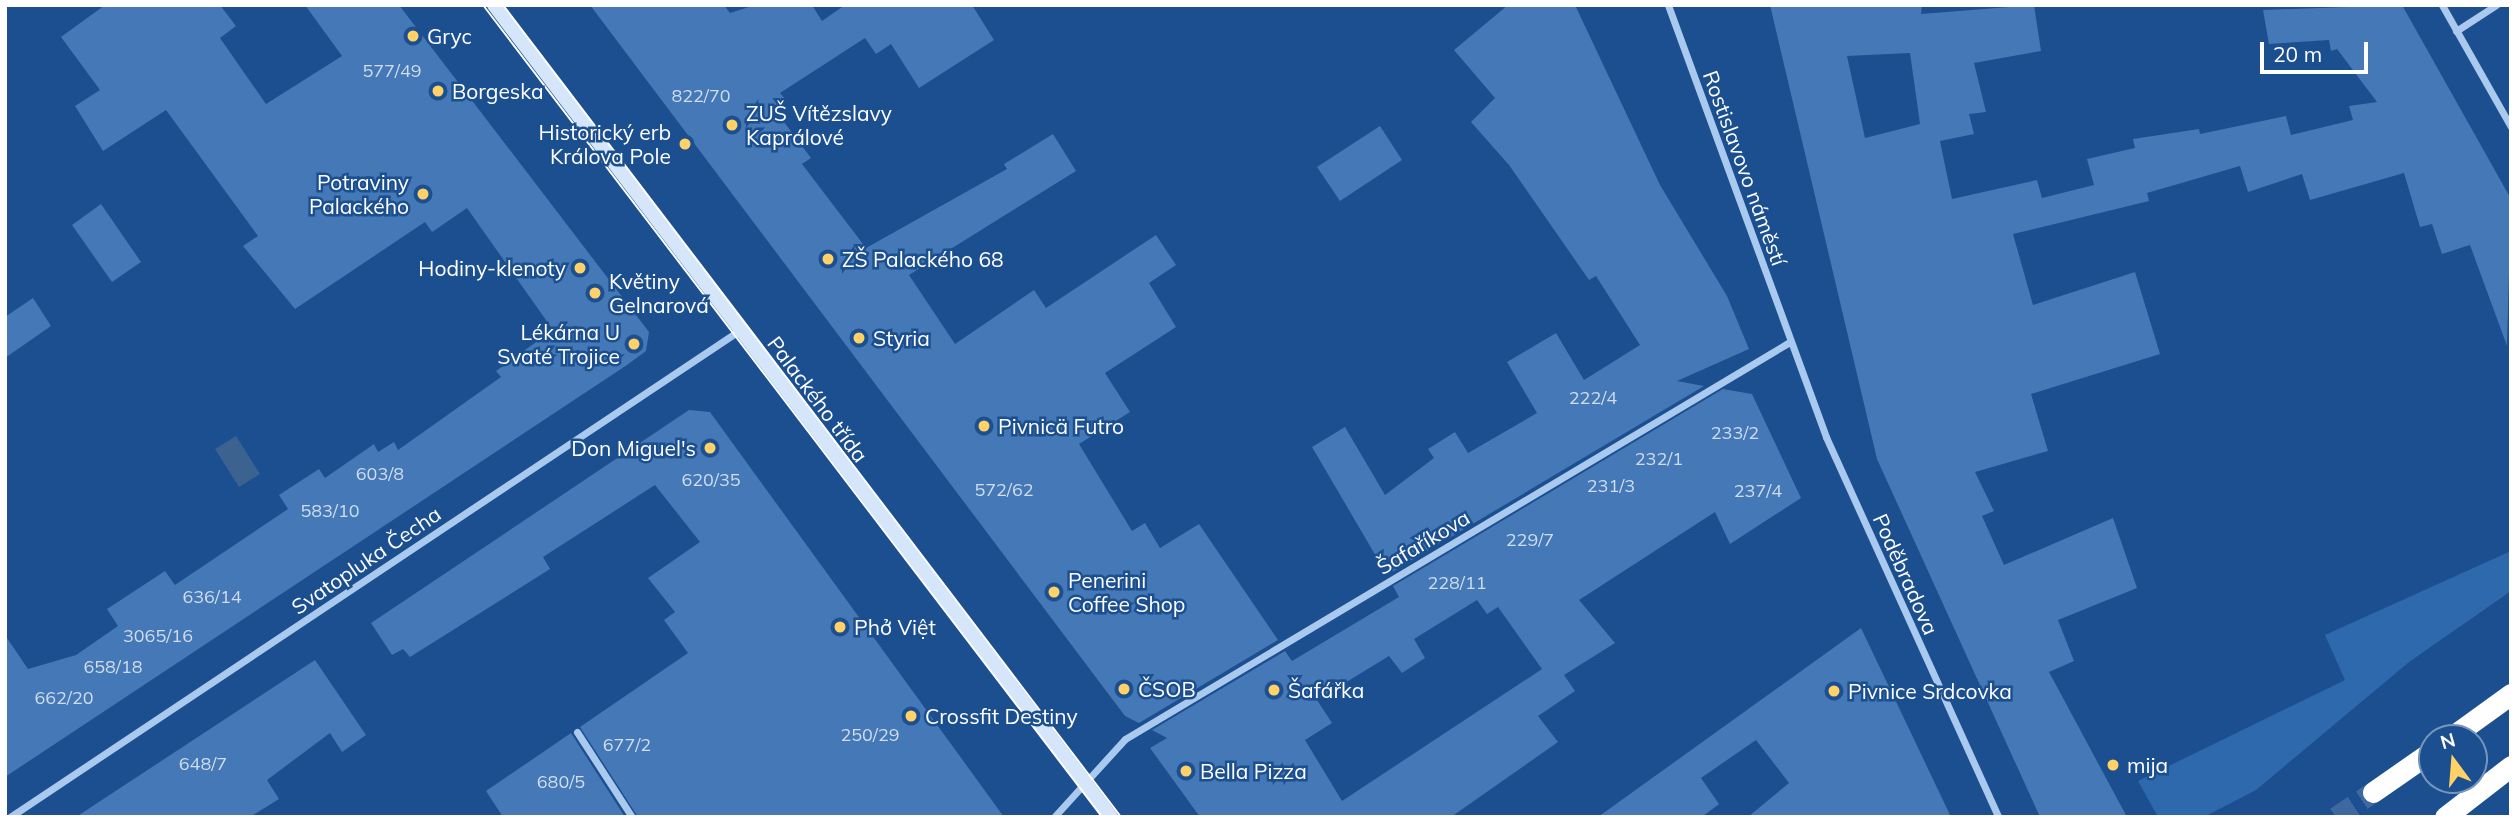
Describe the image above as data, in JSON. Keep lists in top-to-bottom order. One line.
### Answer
{"streets":{"street":["Rostislavovo náměstí","Palackého třída","Šafaříkova","Svatopluka Čecha","Poděbradova"]},"crossings":[["Rostislavovo náměstí","Šafaříkova"],["Rostislavovo náměstí","Poděbradova"],["Palackého třída","Šafaříkova"],["Palackého třída","Svatopluka Čecha"],["Šafaříkova","Poděbradova"]],"places":["Gryc","Borgeska","ZUŠ Vítězslavy Kaprálové","Historický erb Králova Pole","Potraviny Palackého","ZŠ Palackého 68","Hodiny-klenoty","Květiny Gelnarová","Styria","Lékárna U Svaté Trojice","Pivnicä Futro","Don Miguel's","Penerini Coffee Shop","Phở Việt","ČSOB","Šafářka","Pivnice Srdcovka","Crossfit Destiny","mija","Bella Pizza"],"house_numbers":["577/49","822/70","222/4","233/2","232/1","603/8","620/35","231/3","572/62","237/4","583/10","229/7","228/11","636/14","3065/16","658/18","662/20","250/29","677/2","648/7","680/5"],"scale_bar":"20 m","north":"top"}
